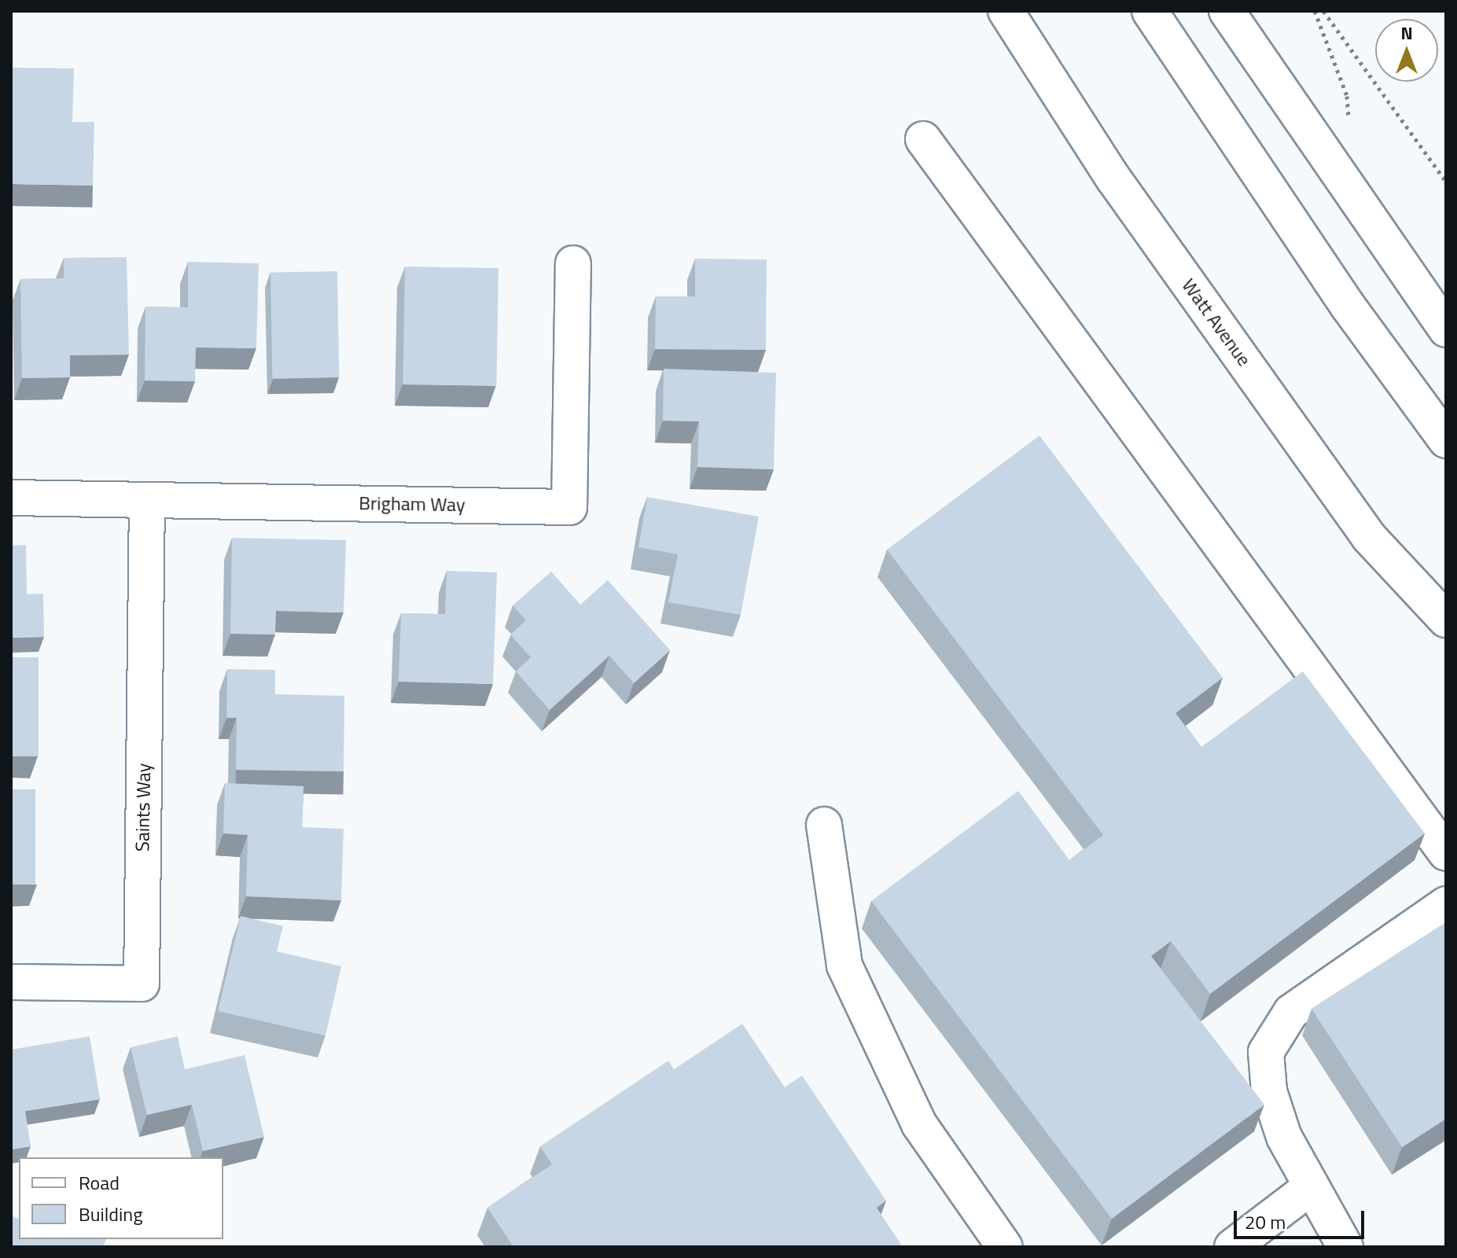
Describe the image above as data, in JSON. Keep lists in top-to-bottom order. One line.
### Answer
{"streets":{"street":["Watt Avenue","Brigham Way","Saints Way"]},"crossings":[["Brigham Way","Saints Way"]],"legend":["Road","Building"],"scale_bar":"20 m","north":"top"}
